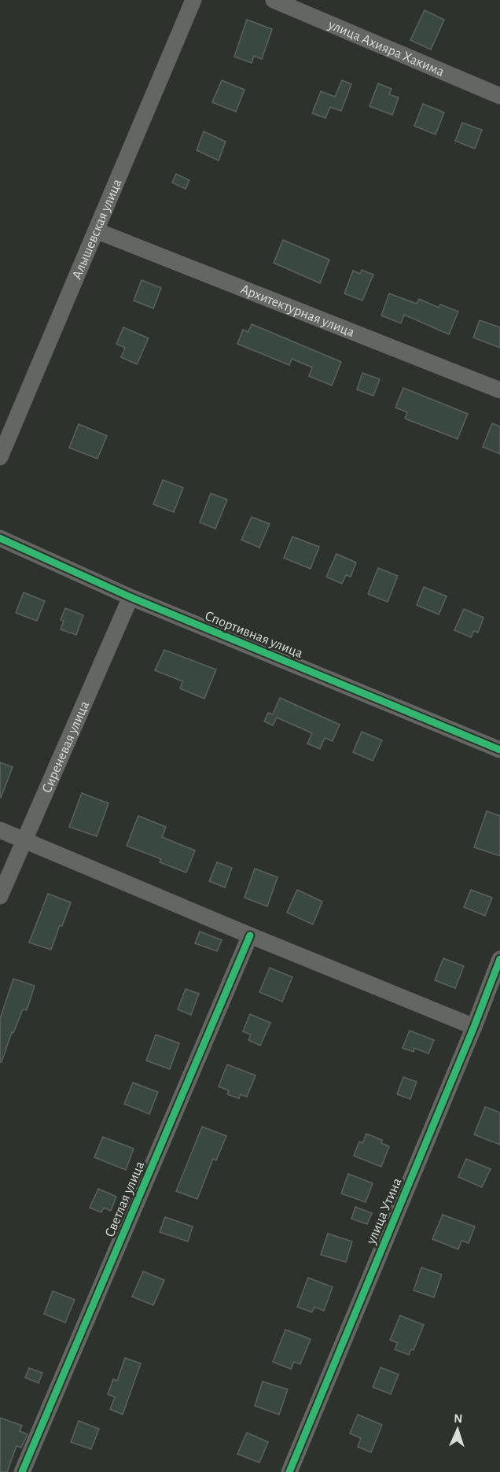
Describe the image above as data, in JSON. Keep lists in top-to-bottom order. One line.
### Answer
{"streets":{"street":["улица Ахияра Хакима","Алышевская улица","Архитектурная улица","Спортивная улица","Сиреневая улица","Светлая улица","улица Утина"]},"crossings":[["Алышевская улица","Архитектурная улица"],["Спортивная улица","Сиреневая улица"]],"north":"top"}
